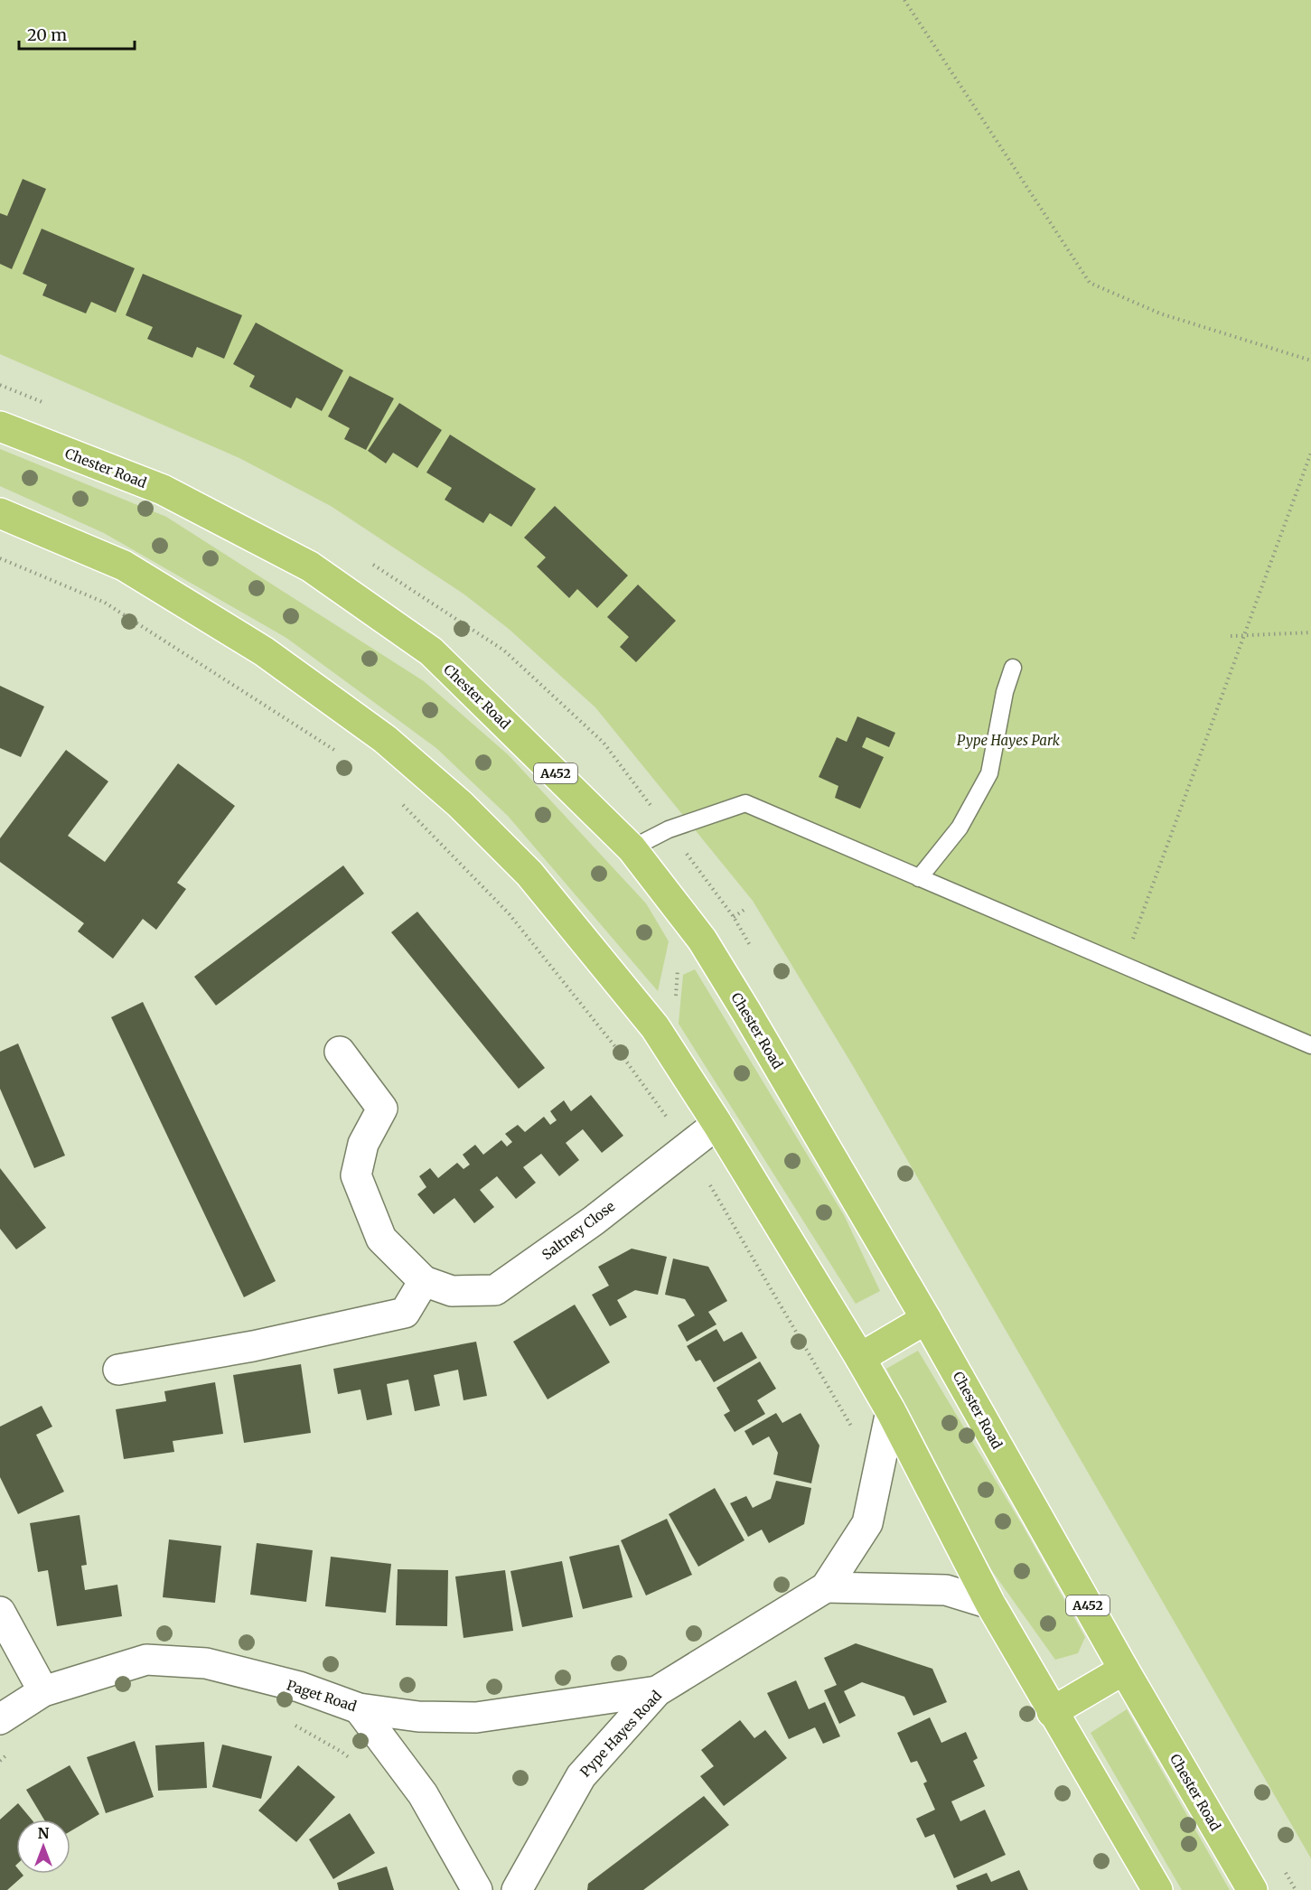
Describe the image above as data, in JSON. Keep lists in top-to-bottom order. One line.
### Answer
{"streets":{"highway":["Chester Road","A452"],"street":["Saltney Close","Paget Road","Pype Hayes Road"]},"crossings":[["Paget Road","Pype Hayes Road"]],"parks":["Pype Hayes Park"],"scale_bar":"20 m","north":"top"}
